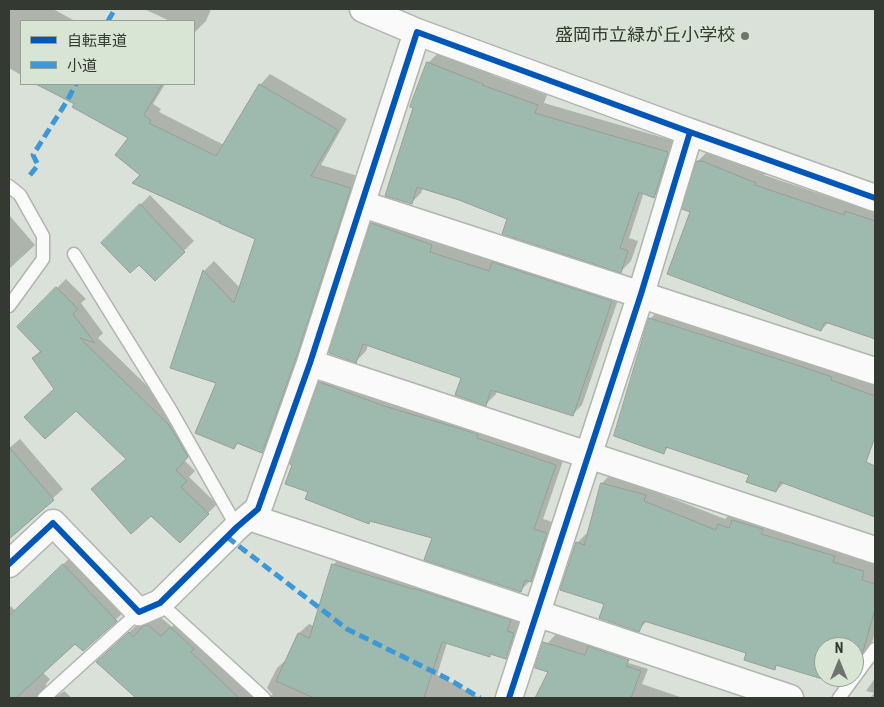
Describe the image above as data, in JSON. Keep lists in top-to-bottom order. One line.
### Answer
{"places":["盛岡市立緑が丘小学校"],"legend":["自転車道","小道"],"north":"top"}
